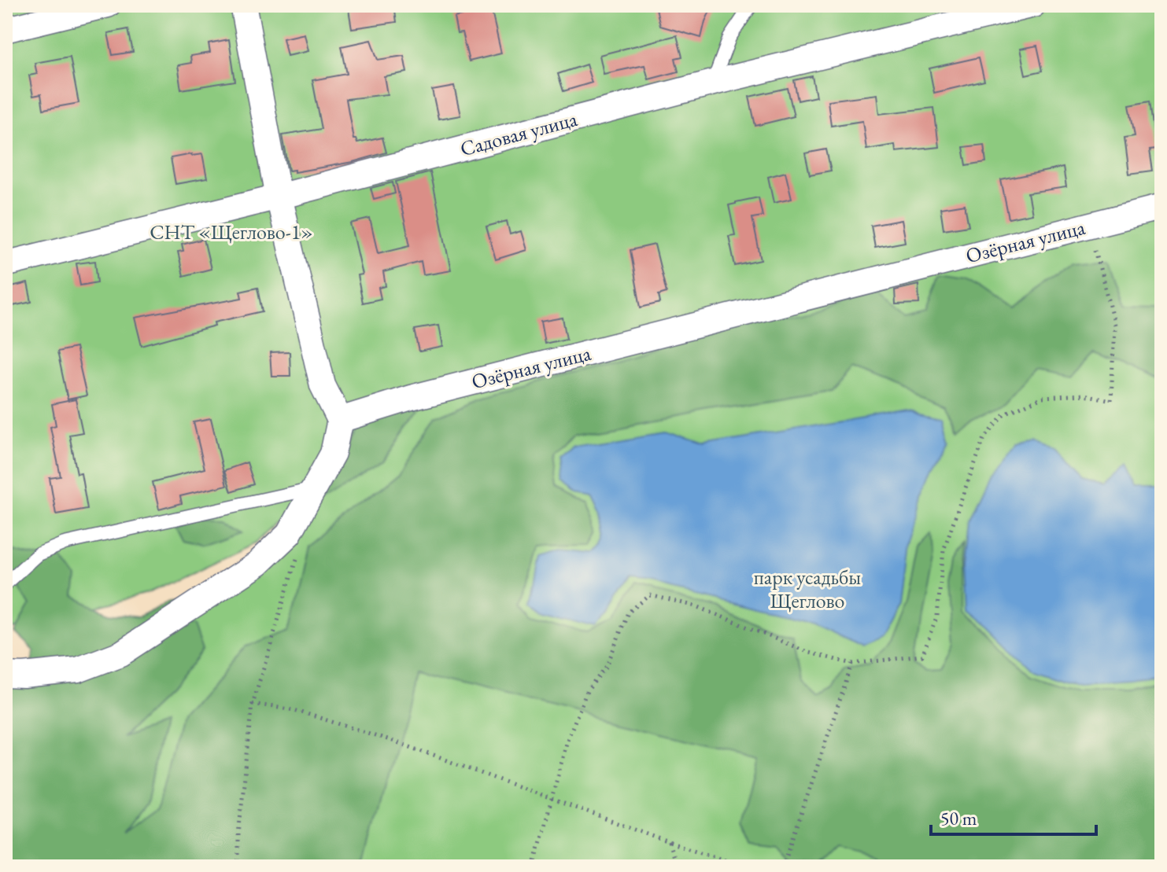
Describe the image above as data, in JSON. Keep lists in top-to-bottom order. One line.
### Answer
{"streets":{"street":["Садовая улица","Озёрная улица"]},"parks":["СНТ «Щеглово-1»","парк усадьбы Щеглово"],"scale_bar":"50 m"}
